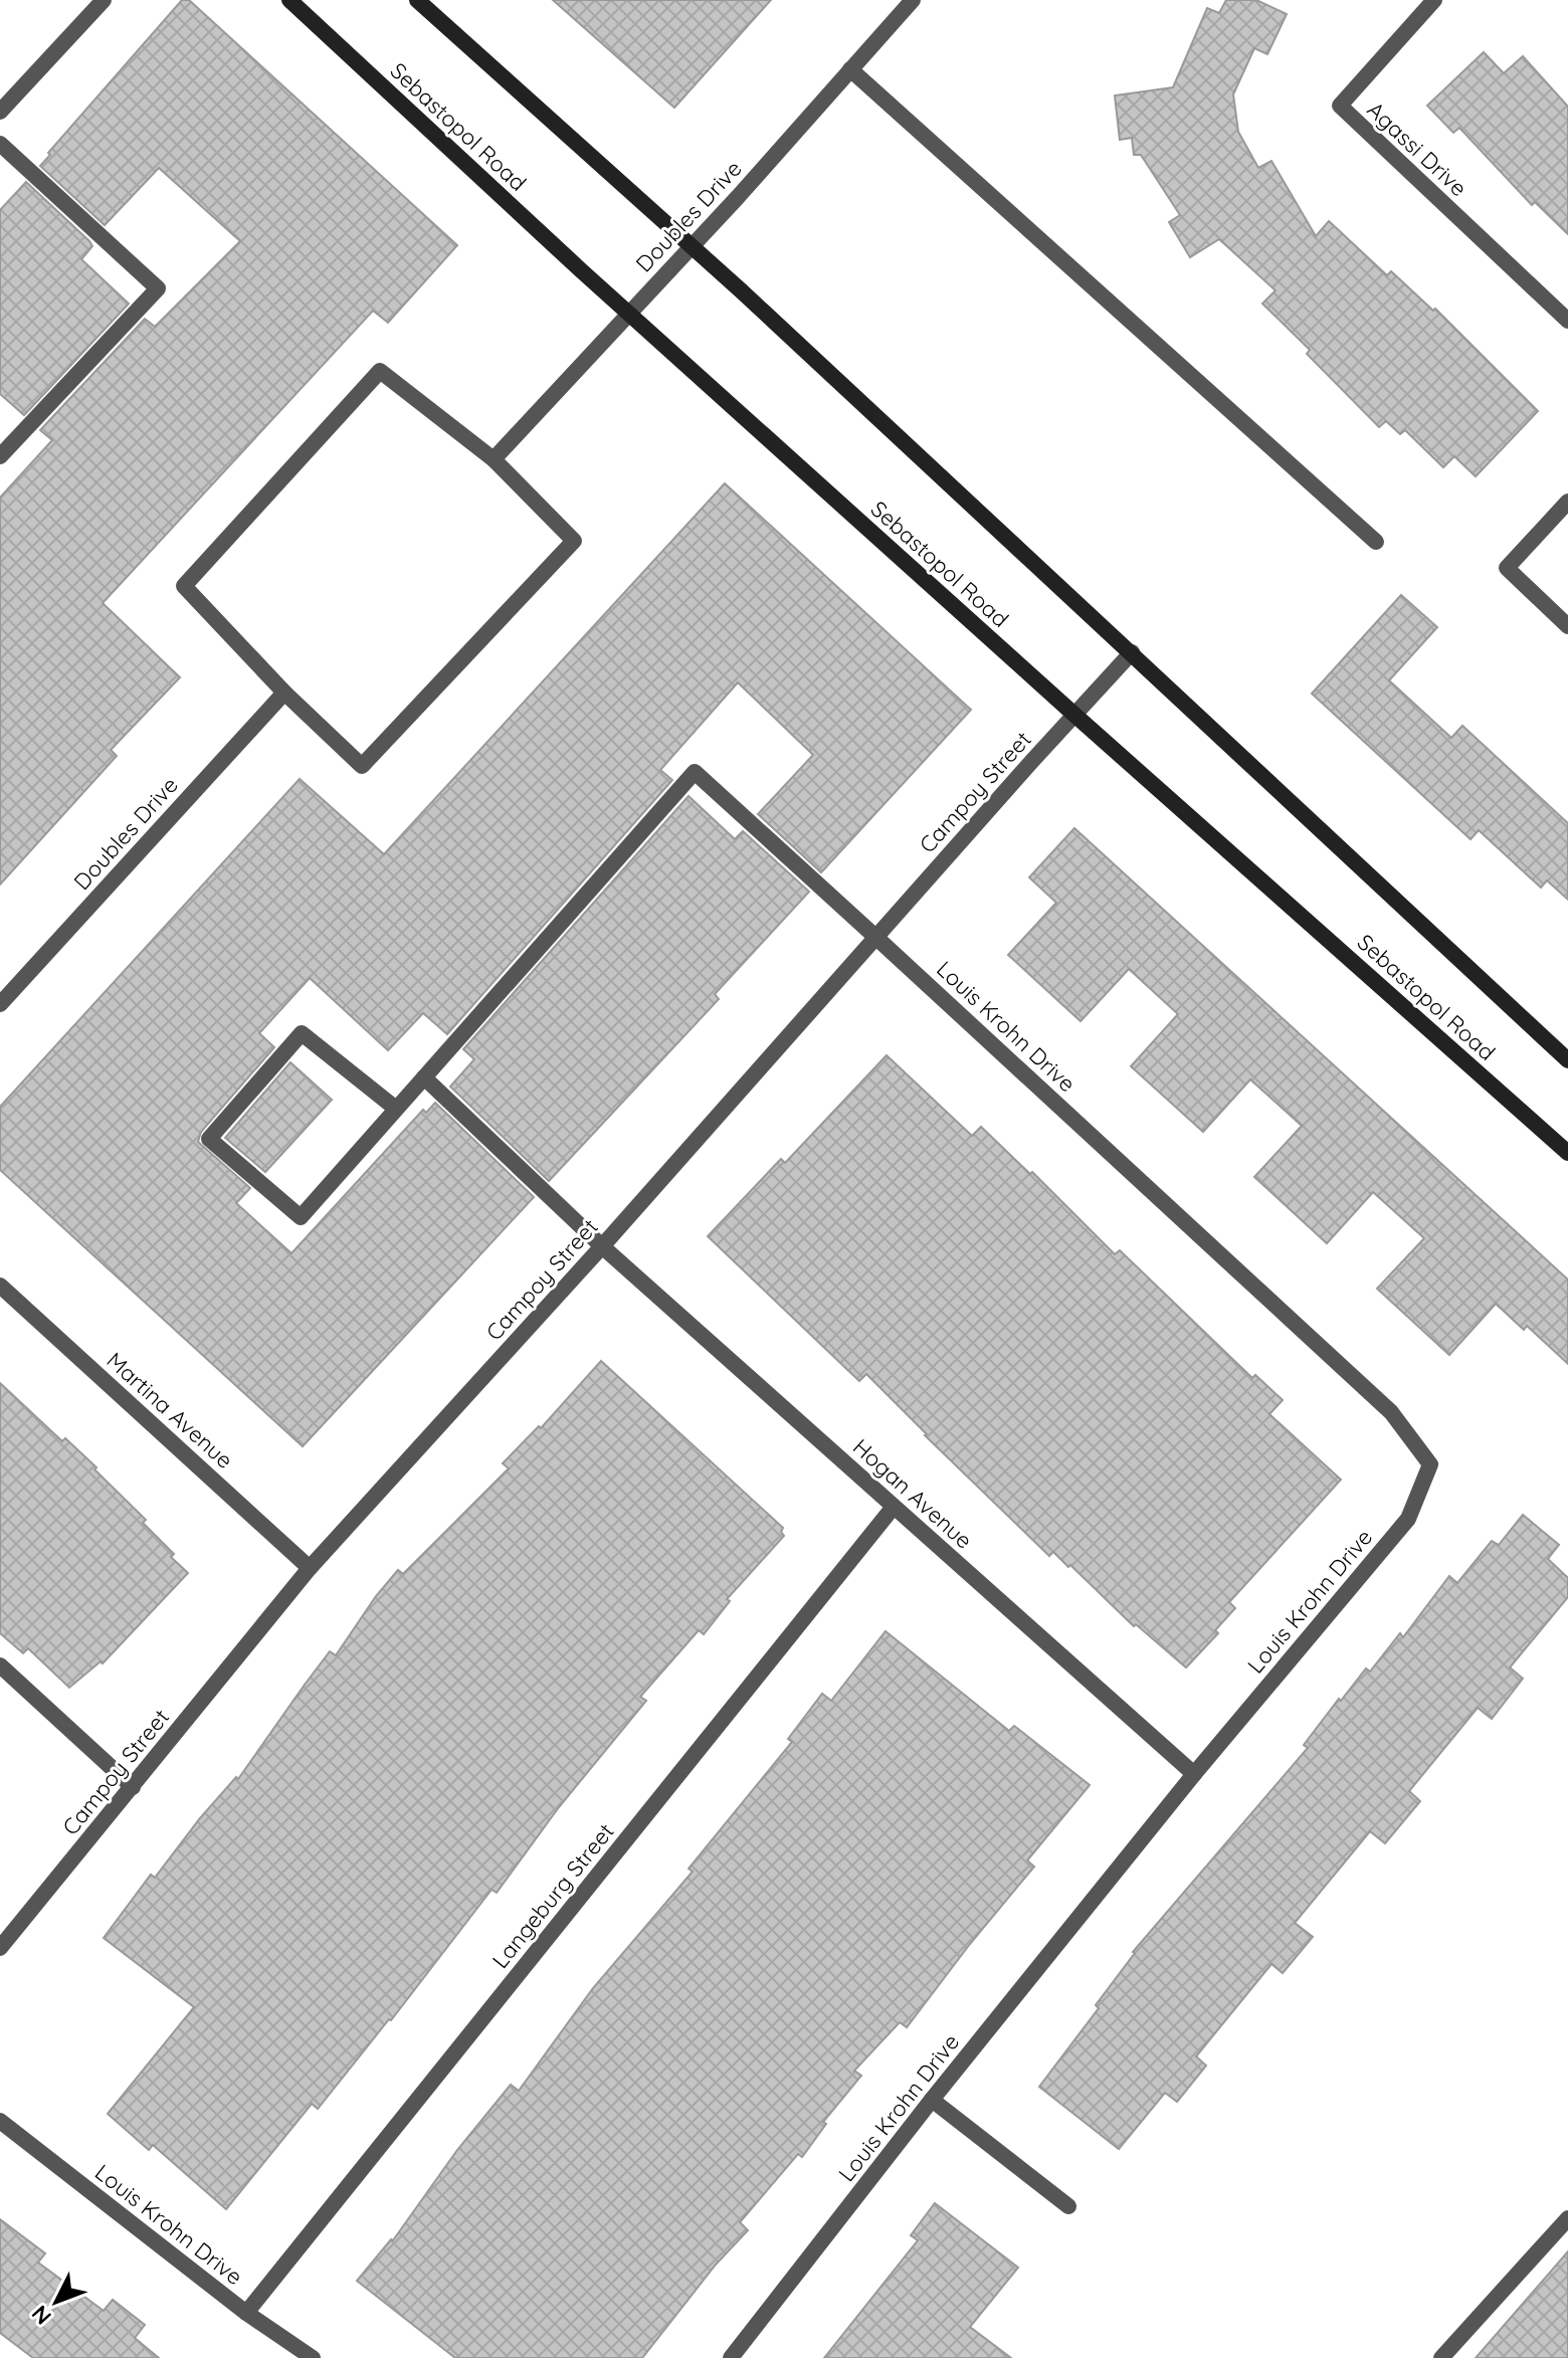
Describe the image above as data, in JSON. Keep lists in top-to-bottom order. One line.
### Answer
{"streets":{"main road":["Sebastopol Road"],"street":["Agassi Drive","Doubles Drive","Campoy Street","Louis Krohn Drive","Martina Avenue","Hogan Avenue","Langeburg Street"]},"crossings":[["Sebastopol Road","Doubles Drive"],["Sebastopol Road","Campoy Street"],["Campoy Street","Louis Krohn Drive"],["Campoy Street","Martina Avenue"],["Campoy Street","Hogan Avenue"],["Louis Krohn Drive","Hogan Avenue"],["Louis Krohn Drive","Langeburg Street"],["Hogan Avenue","Langeburg Street"]],"north":"bottom left"}
